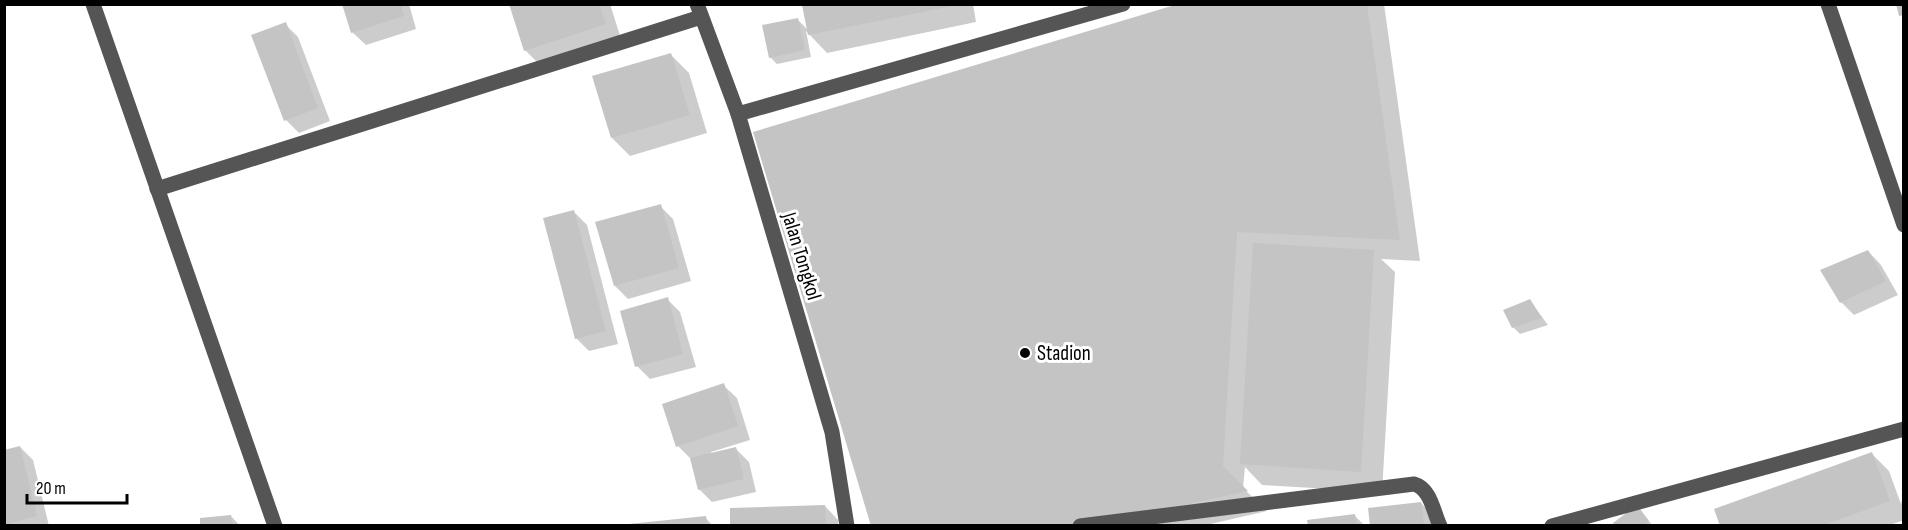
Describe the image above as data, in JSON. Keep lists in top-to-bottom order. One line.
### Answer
{"streets":{"street":["Jalan Tongkol"]},"places":["Stadion"],"scale_bar":"20 m"}
